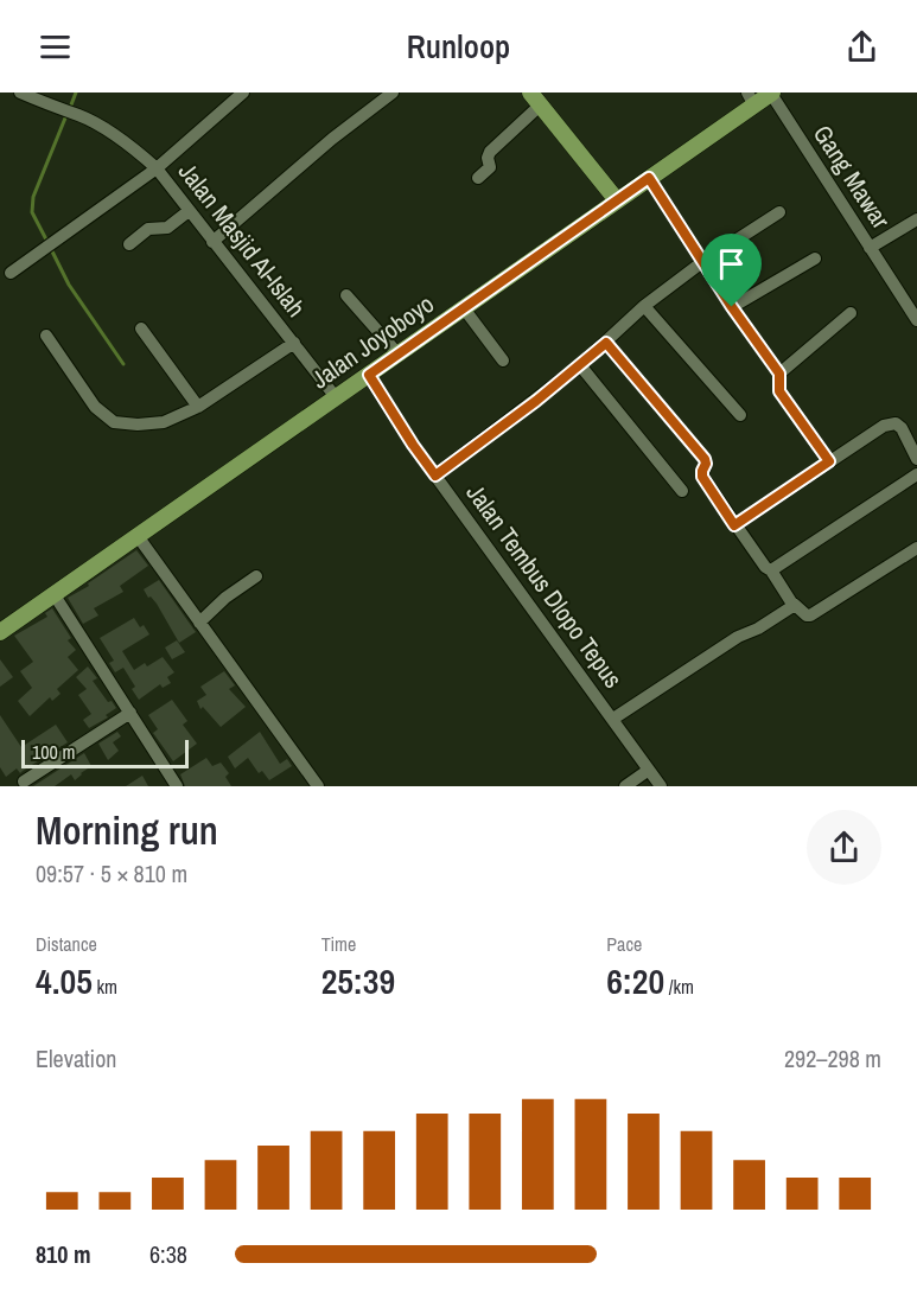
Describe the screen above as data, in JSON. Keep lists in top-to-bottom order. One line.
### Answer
{"streets":{"main road":["Jalan Joyoboyo"],"street":["Gang Mawar","Jalan Masjid Al-Islah","Jalan Tembus Dlopo Tepus"]},"crossings":[["Gang Mawar","Jalan Joyoboyo"],["Jalan Masjid Al-Islah","Jalan Joyoboyo"],["Jalan Joyoboyo","Jalan Tembus Dlopo Tepus"]],"scale_bar":"100 m","page":{"header":"Runloop","scale":"100 m","heading":["Morning run","09:57 · 5 × 810 m"],"stats":[["Distance","4.05 km"],["Time","25:39"],["Pace","6:20 /km"]],"chart":["Elevation","292–298 m"],"list":[{"name":"810 m","note":"6:38"}]}}
